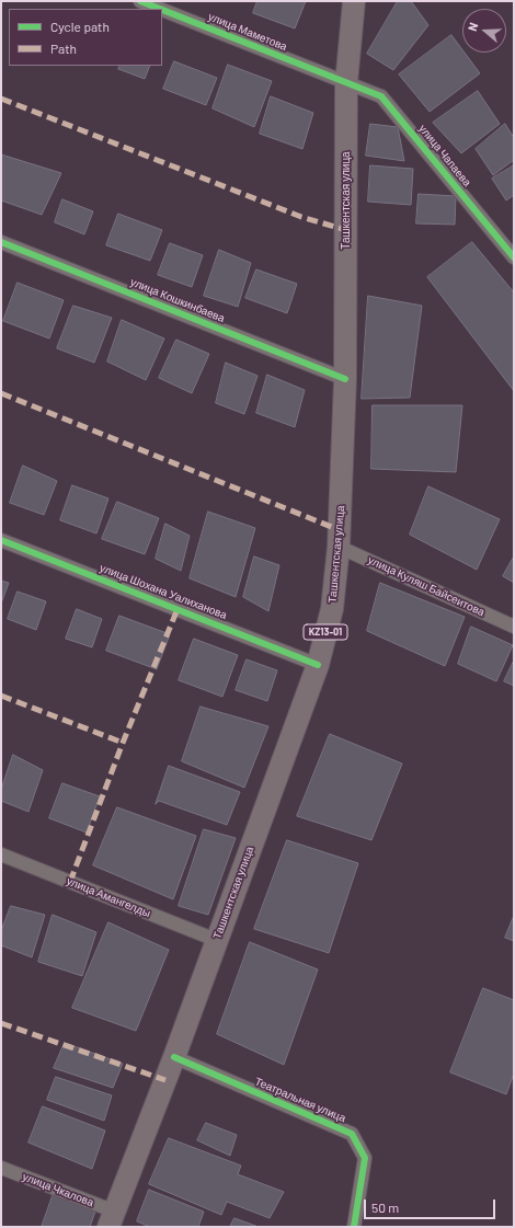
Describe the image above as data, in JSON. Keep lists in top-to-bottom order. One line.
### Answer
{"streets":{"main road":["Ташкентская улица","KZ13-01"],"street":["улица Маметова","улица Чапаева","улица Кошкинбаева","улица Куляш Байсеитова","улица Шохана Уалиханова","улица Амангелды","Театральная улица","улица Чкалова"]},"crossings":[["улица Маметова","улица Чапаева"],["улица Маметова","Ташкентская улица"],["улица Чапаева","Ташкентская улица"],["Ташкентская улица","улица Кошкинбаева"],["Ташкентская улица","улица Куляш Байсеитова"],["Ташкентская улица","улица Шохана Уалиханова"],["Ташкентская улица","улица Амангелды"],["Ташкентская улица","Театральная улица"],["Ташкентская улица","улица Чкалова"]],"legend":["Cycle path","Path"],"scale_bar":"50 m","north":"left"}
